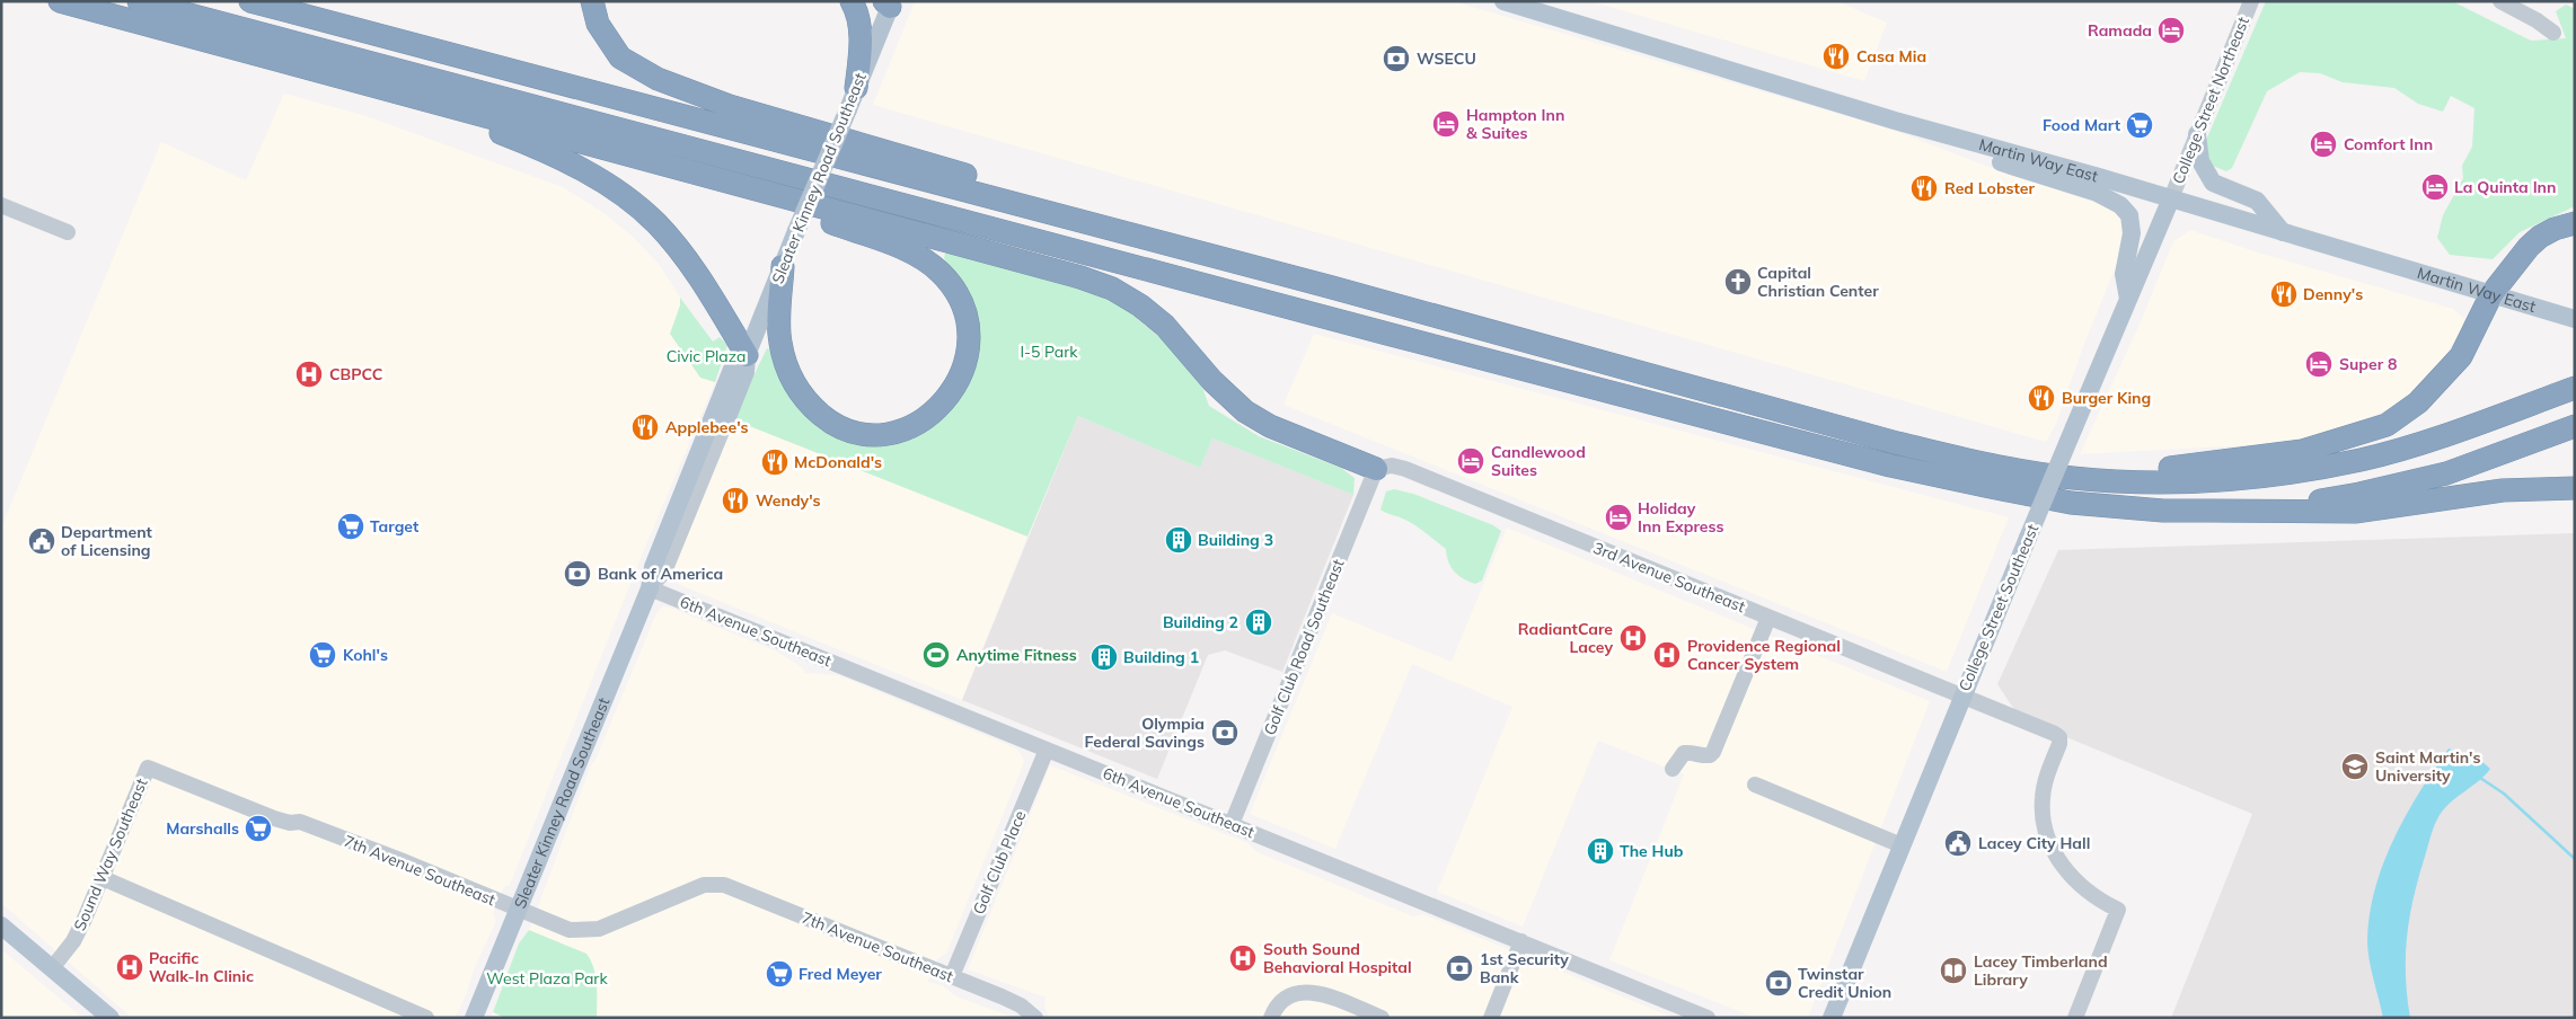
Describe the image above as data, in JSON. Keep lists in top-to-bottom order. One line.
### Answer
{"streets":{"main road":["Martin Way East","Sleater Kinney Road Southeast","College Street Southeast"],"street":["College Street Northeast","3rd Avenue Southeast","6th Avenue Southeast","Golf Club Road Southeast","Sound Way Southeast","Golf Club Place","7th Avenue Southeast"]},"crossings":[["College Street Northeast","Martin Way East"],["College Street Northeast","College Street Southeast"],["Martin Way East","College Street Southeast"],["Sleater Kinney Road Southeast","6th Avenue Southeast"],["Sleater Kinney Road Southeast","7th Avenue Southeast"],["3rd Avenue Southeast","College Street Southeast"],["3rd Avenue Southeast","Golf Club Road Southeast"],["6th Avenue Southeast","Golf Club Road Southeast"],["6th Avenue Southeast","Golf Club Place"],["Sound Way Southeast","7th Avenue Southeast"],["Golf Club Place","7th Avenue Southeast"]],"parks":["I-5 Park","Civic Plaza","West Plaza Park"],"places":{"hotel":["Ramada","Hampton Inn & Suites","Comfort Inn","La Quinta Inn","Super 8","Candlewood Suites","Holiday Inn Express"],"restaurant":["Casa Mia","Red Lobster","Denny's","Burger King","Applebee's","McDonald's","Wendy's"],"bank":["WSECU","Bank of America","Olympia Federal Savings","1st Security Bank","Twinstar Credit Union"],"supermarket":["Food Mart","Target","Kohl's","Marshalls","Fred Meyer"],"church":["Capital Christian Center"],"hospital":["CBPCC","RadiantCare Lacey","Providence Regional Cancer System","South Sound Behavioral Hospital","Pacific Walk-In Clinic"],"building":["Building 3","Building 2","Building 1","The Hub"],"public building":["Department of Licensing","Lacey City Hall"],"sports":["Anytime Fitness"],"school or university":["Saint Martin's University"],"library":["Lacey Timberland Library"]}}
